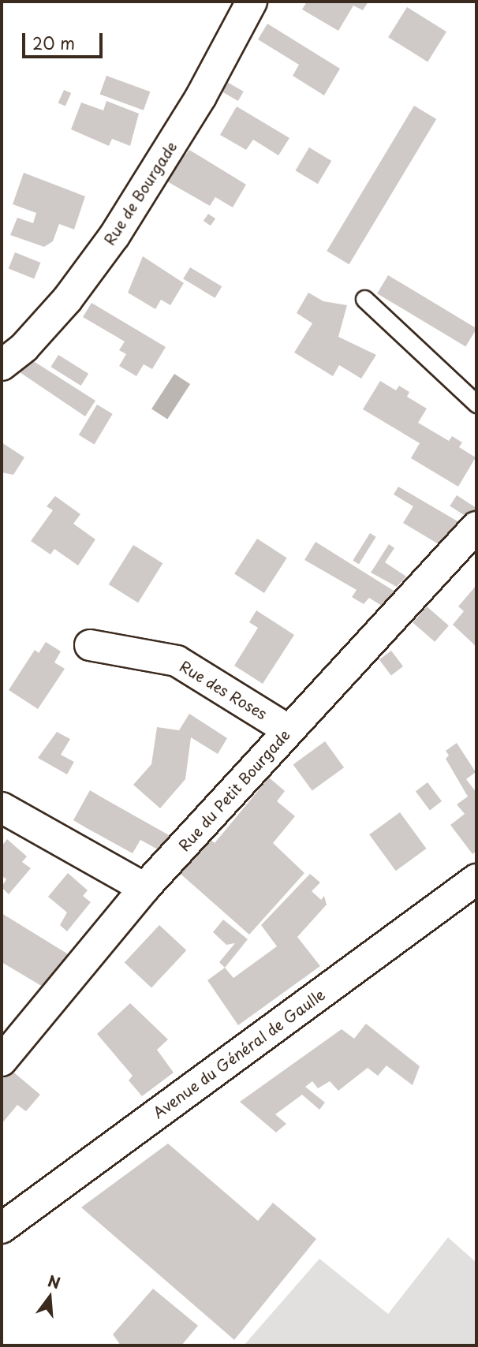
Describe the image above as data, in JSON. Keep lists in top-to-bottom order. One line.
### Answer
{"streets":{"street":["Rue de Bourgade","Rue des Roses","Rue du Petit Bourgade","Avenue du Général de Gaulle"]},"crossings":[["Rue des Roses","Rue du Petit Bourgade"]],"scale_bar":"20 m","north":"top"}
